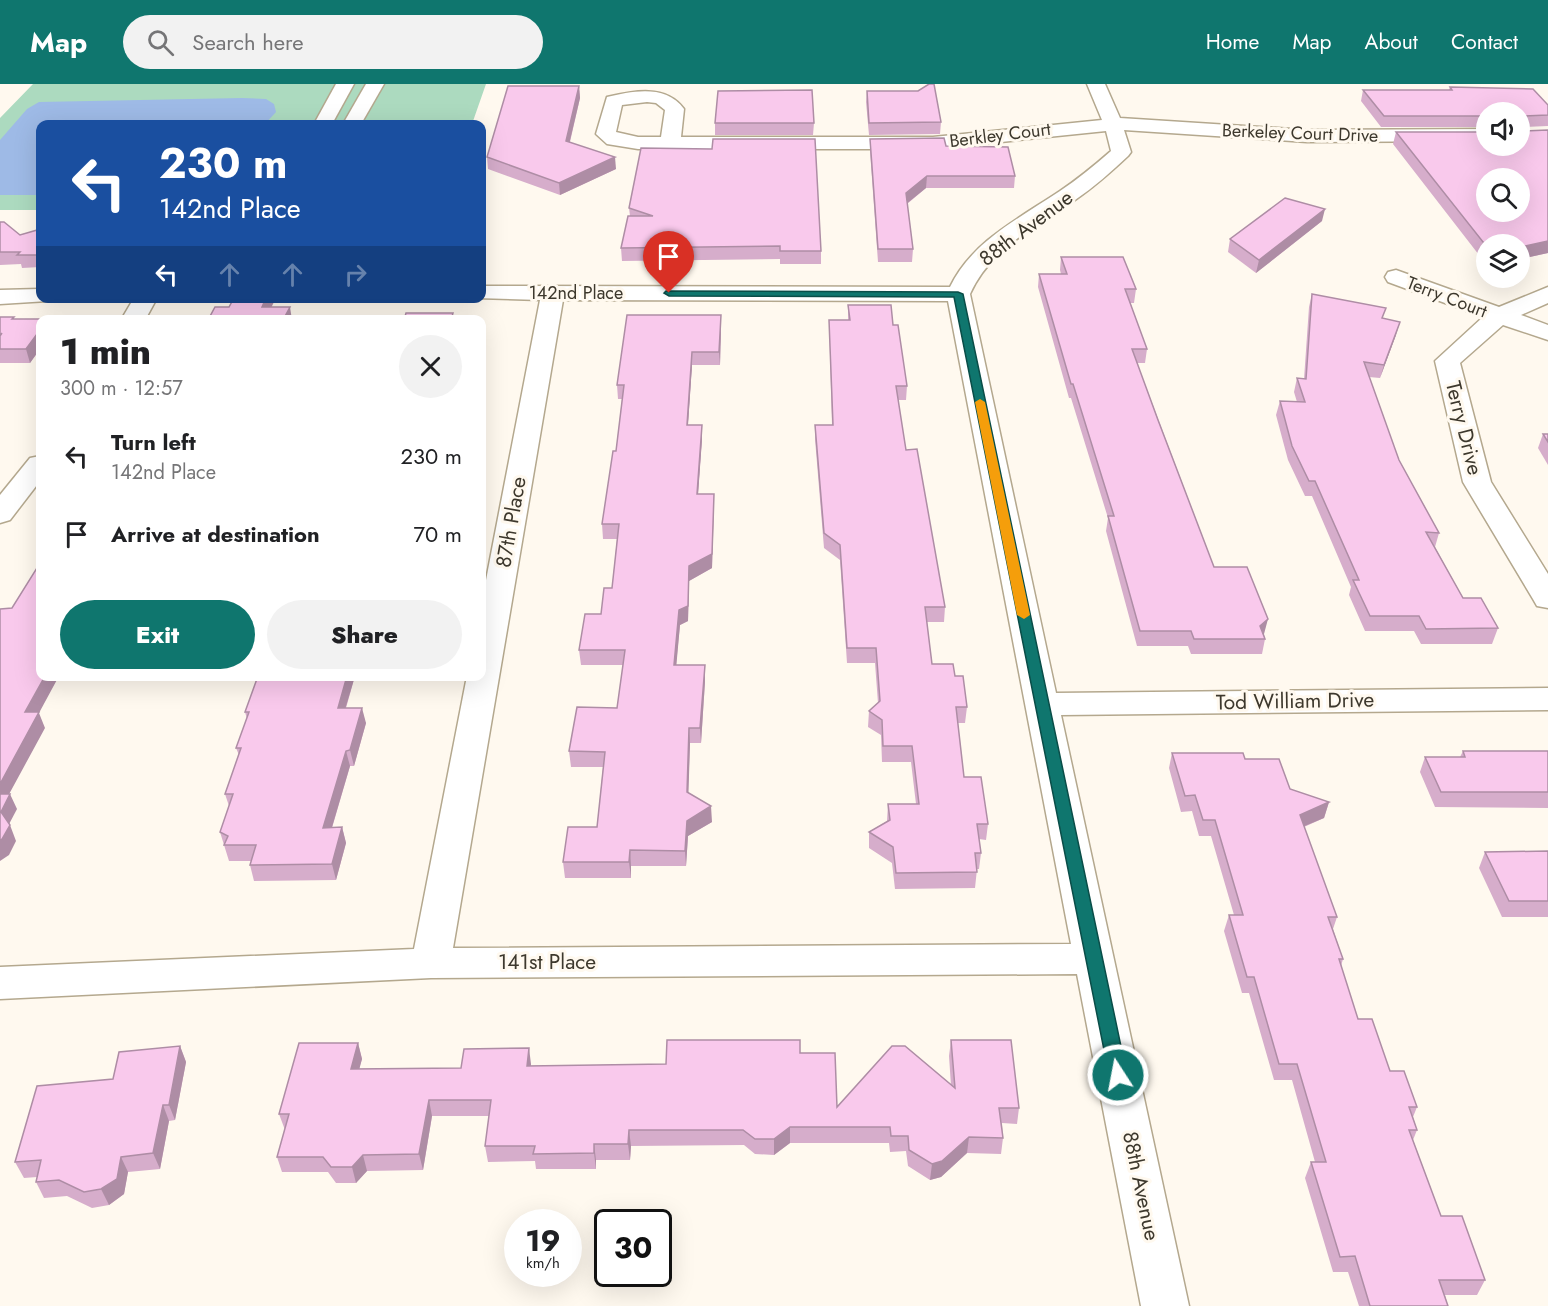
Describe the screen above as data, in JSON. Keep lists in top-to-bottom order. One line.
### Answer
{"streets":{"street":["Berkeley Court Drive","Berkley Court","88th Avenue","142nd Place","Terry Court","Terry Drive","87th Place","Tod William Drive","141st Place"]},"crossings":[["Berkeley Court Drive","Berkley Court"],["Berkeley Court Drive","88th Avenue"],["Berkley Court","88th Avenue"],["88th Avenue","142nd Place"],["88th Avenue","Tod William Drive"],["88th Avenue","141st Place"],["142nd Place","87th Place"],["Terry Court","Terry Drive"],["87th Place","141st Place"]],"page":{"header":"Map","search":"Search here","nav":["Home","Map","About","Contact"],"turn":["230 m","142nd Place"],"heading":["1 min","300 m · 12:57"],"list":[{"name":"Turn left","note":"142nd Place","value":"230 m"},{"name":"Arrive at destination","value":"70 m"}],"buttons":["Exit","Share"],"speed":"19 km/h","limit":"30"}}
